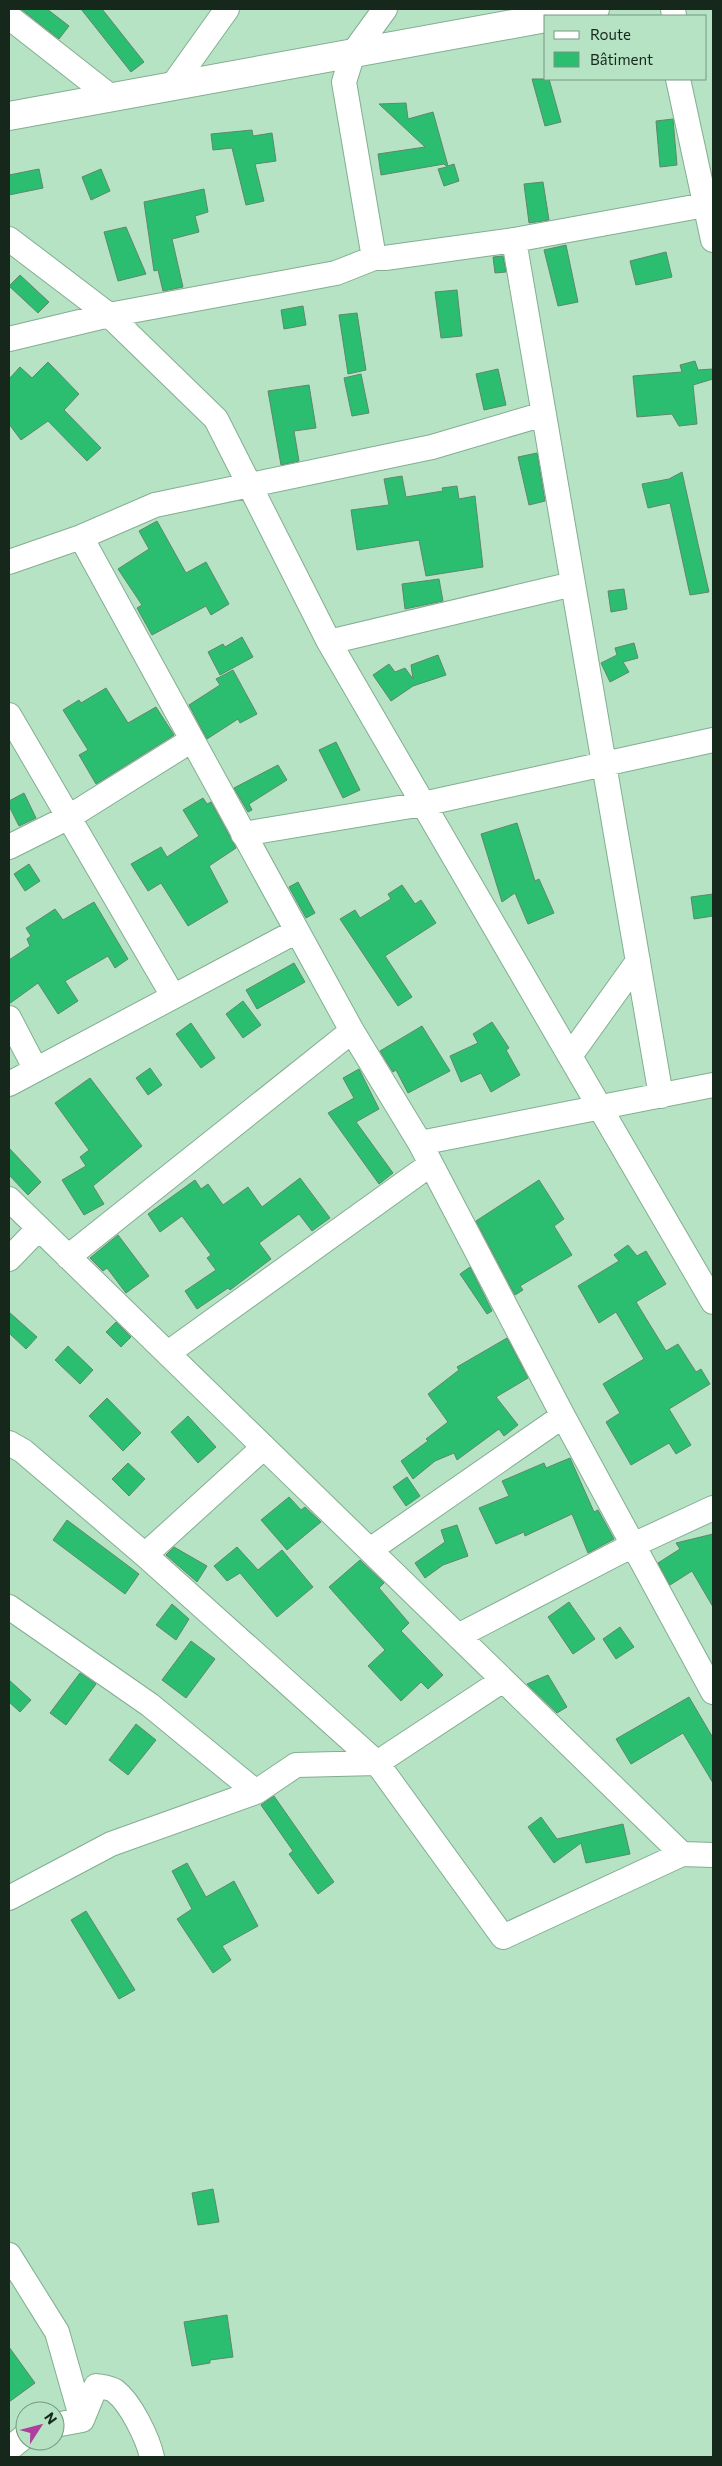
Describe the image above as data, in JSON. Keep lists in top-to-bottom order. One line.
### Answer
{"legend":["Route","Bâtiment"],"north":"top right"}
